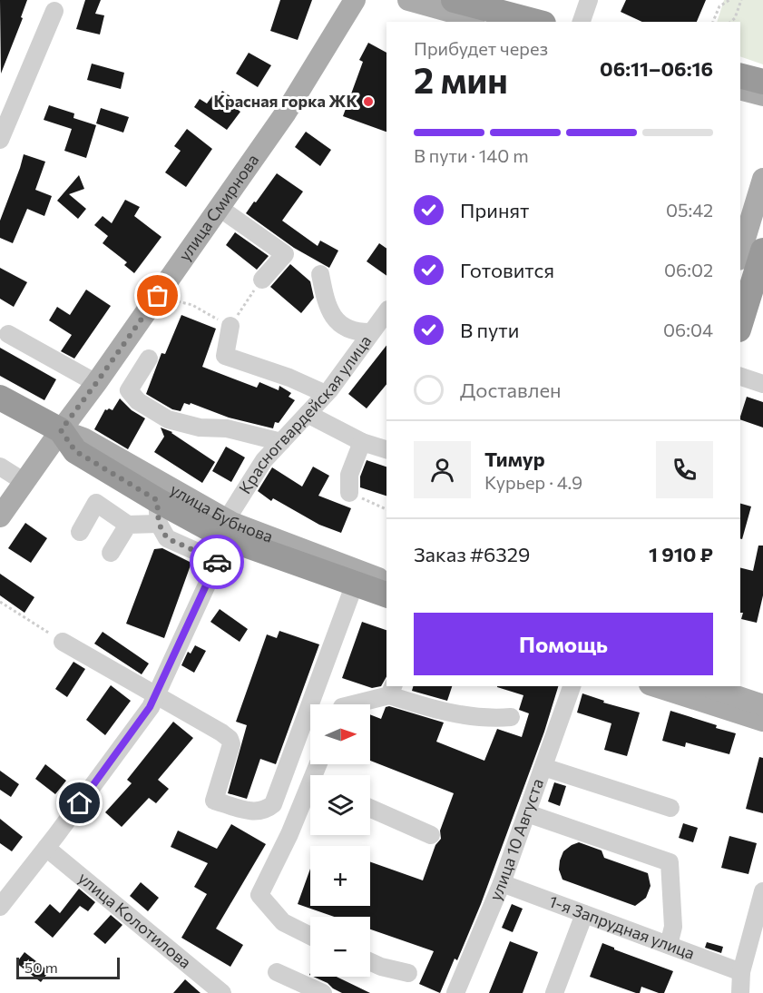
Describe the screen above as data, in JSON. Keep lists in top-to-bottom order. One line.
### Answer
{"streets":{"highway":["улица Бубнова"],"main road":["улица Смирнова"],"street":["Красногвардейская улица","улица 10 Августа","улица Колотилова","1-я Запрудная улица"]},"crossings":[["улица Смирнова","улица Бубнова"],["Красногвардейская улица","улица Бубнова"],["Красногвардейская улица","улица Колотилова"],["улица 10 Августа","1-я Запрудная улица"]],"places":["Красная горка ЖК"],"scale_bar":"50 m","north":"right","page":{"heading":["2 мин","Прибудет через","06:11–06:16"],"panel":["Тимур","Курьер · 4.9","Заказ #6329","1 910 ₽"],"bar":"В пути · 140 m","list":[["Принят","05:42"],["Готовится","06:02"],["В пути","06:04"],"Доставлен"],"buttons":"Помощь","map_buttons":["+","−"],"scale":"50 m"}}
